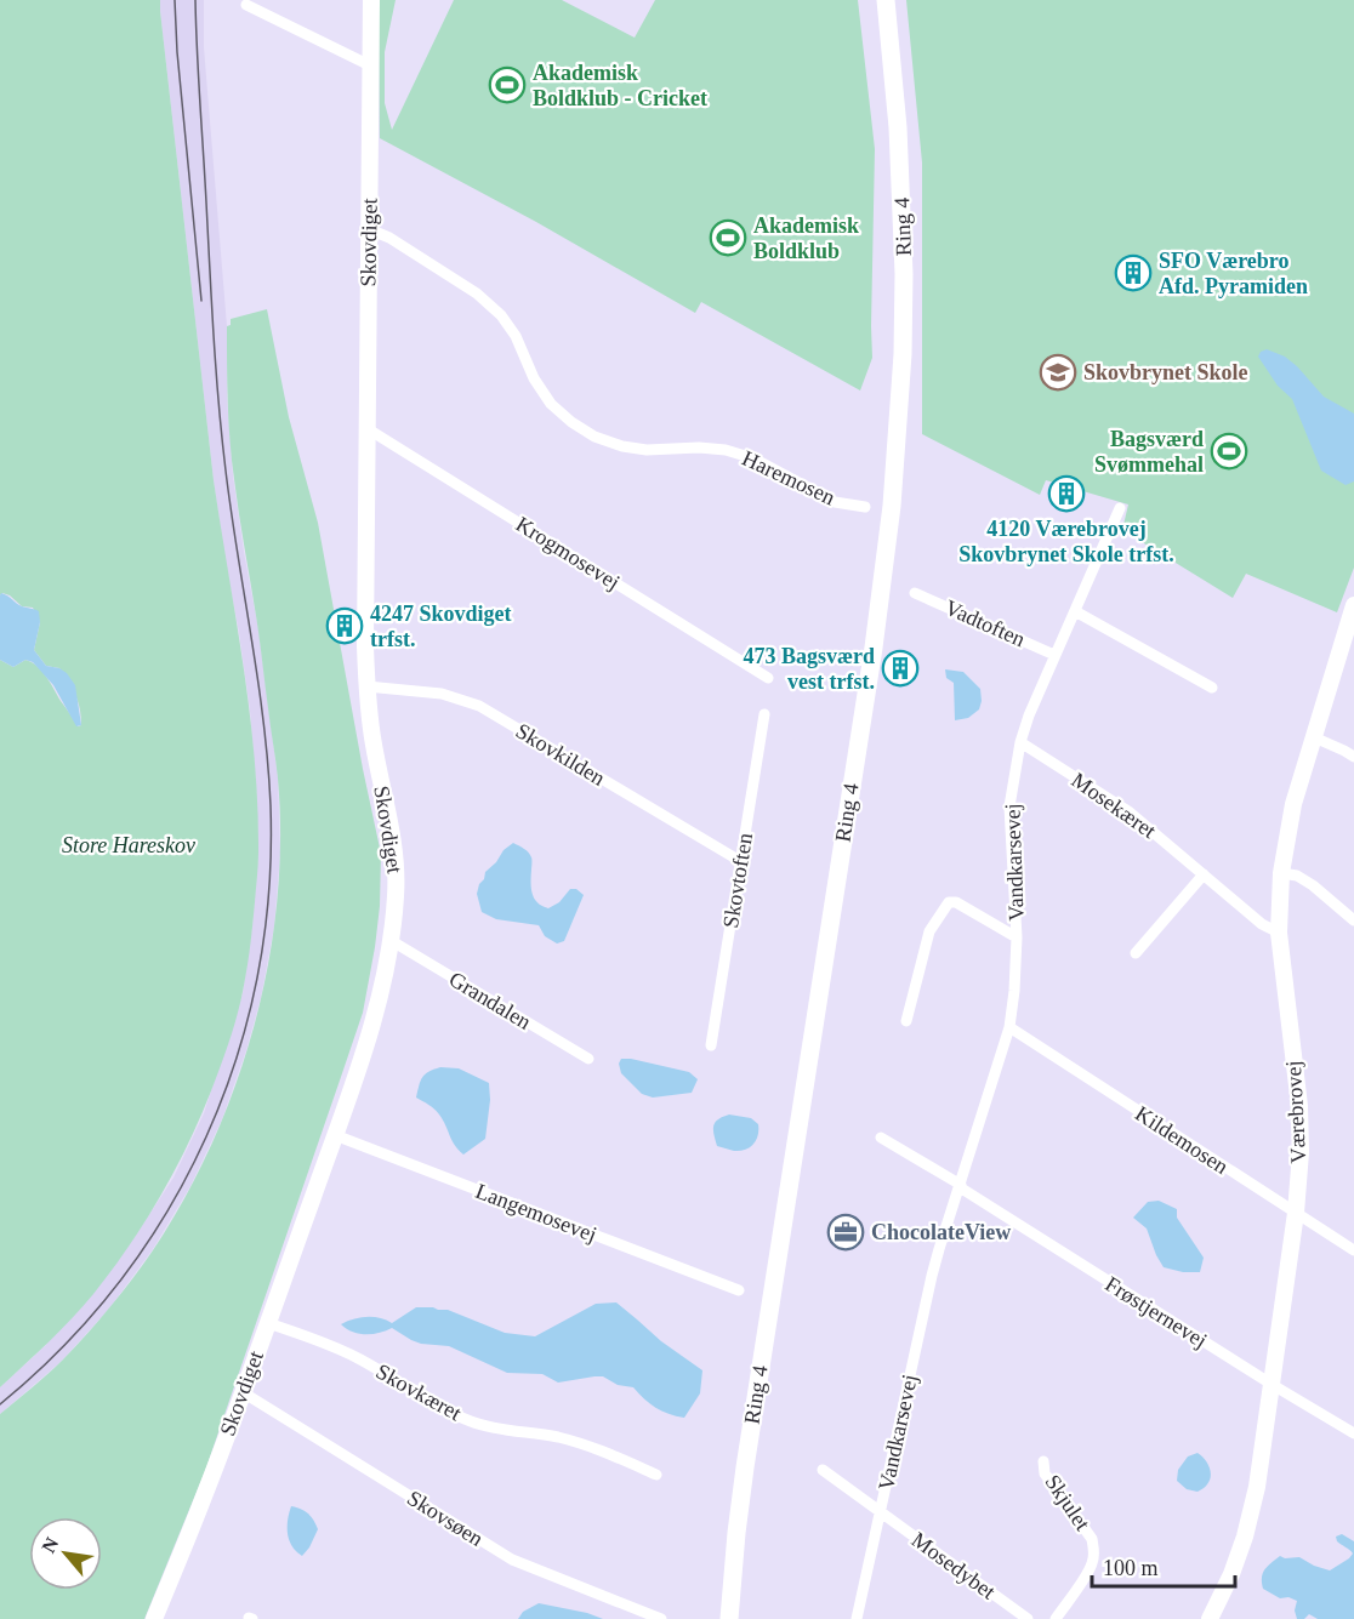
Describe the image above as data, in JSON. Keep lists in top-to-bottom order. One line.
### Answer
{"streets":{"main road":["Ring 4"],"street":["Skovdiget","Haremosen","Krogmosevej","Vadtoften","Skovkilden","Mosekæret","Vandkarsevej","Skovtoften","Grandalen","Værebrovej","Kildemosen","Langemosevej","Frøstjernevej","Skovkæret","Skjulet","Skovsøen","Mosedybet"]},"crossings":[["Skovdiget","Haremosen"],["Skovdiget","Krogmosevej"],["Skovdiget","Skovkilden"],["Skovdiget","Grandalen"],["Skovdiget","Langemosevej"],["Skovdiget","Skovkæret"],["Skovdiget","Skovsøen"],["Vadtoften","Vandkarsevej"],["Skovkilden","Skovtoften"],["Mosekæret","Vandkarsevej"],["Mosekæret","Værebrovej"],["Vandkarsevej","Kildemosen"],["Vandkarsevej","Frøstjernevej"],["Vandkarsevej","Mosedybet"],["Værebrovej","Kildemosen"],["Værebrovej","Frøstjernevej"]],"parks":["Store Hareskov"],"places":{"sports":["Akademisk Boldklub - Cricket","Akademisk Boldklub","Bagsværd Svømmehal"],"building":["SFO Værebro Afd. Pyramiden","4120 Værebrovej Skovbrynet Skole trfst.","4247 Skovdiget trfst.","473 Bagsværd vest trfst."],"school or university":["Skovbrynet Skole"],"office":["ChocolateView"]},"scale_bar":"100 m","north":"top left"}
